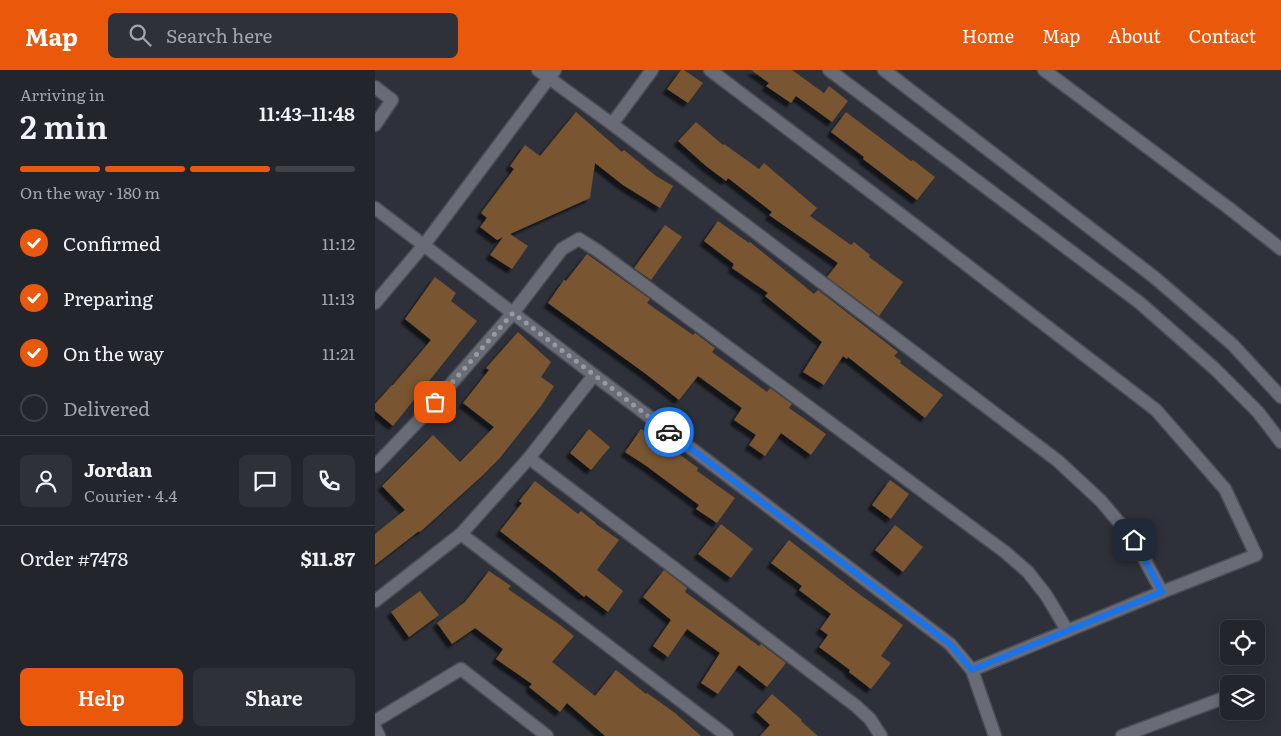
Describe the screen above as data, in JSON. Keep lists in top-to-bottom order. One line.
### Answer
{"page":{"header":"Map","search":"Search here","nav":["Home","Map","About","Contact"],"heading":["2 min","Arriving in","11:43–11:48"],"panel":["Jordan","Courier · 4.4","Order #7478","$11.87"],"bar":"On the way · 180 m","list":[["Confirmed","11:12"],["Preparing","11:13"],["On the way","11:21"],"Delivered"],"buttons":["Help","Share"]}}
